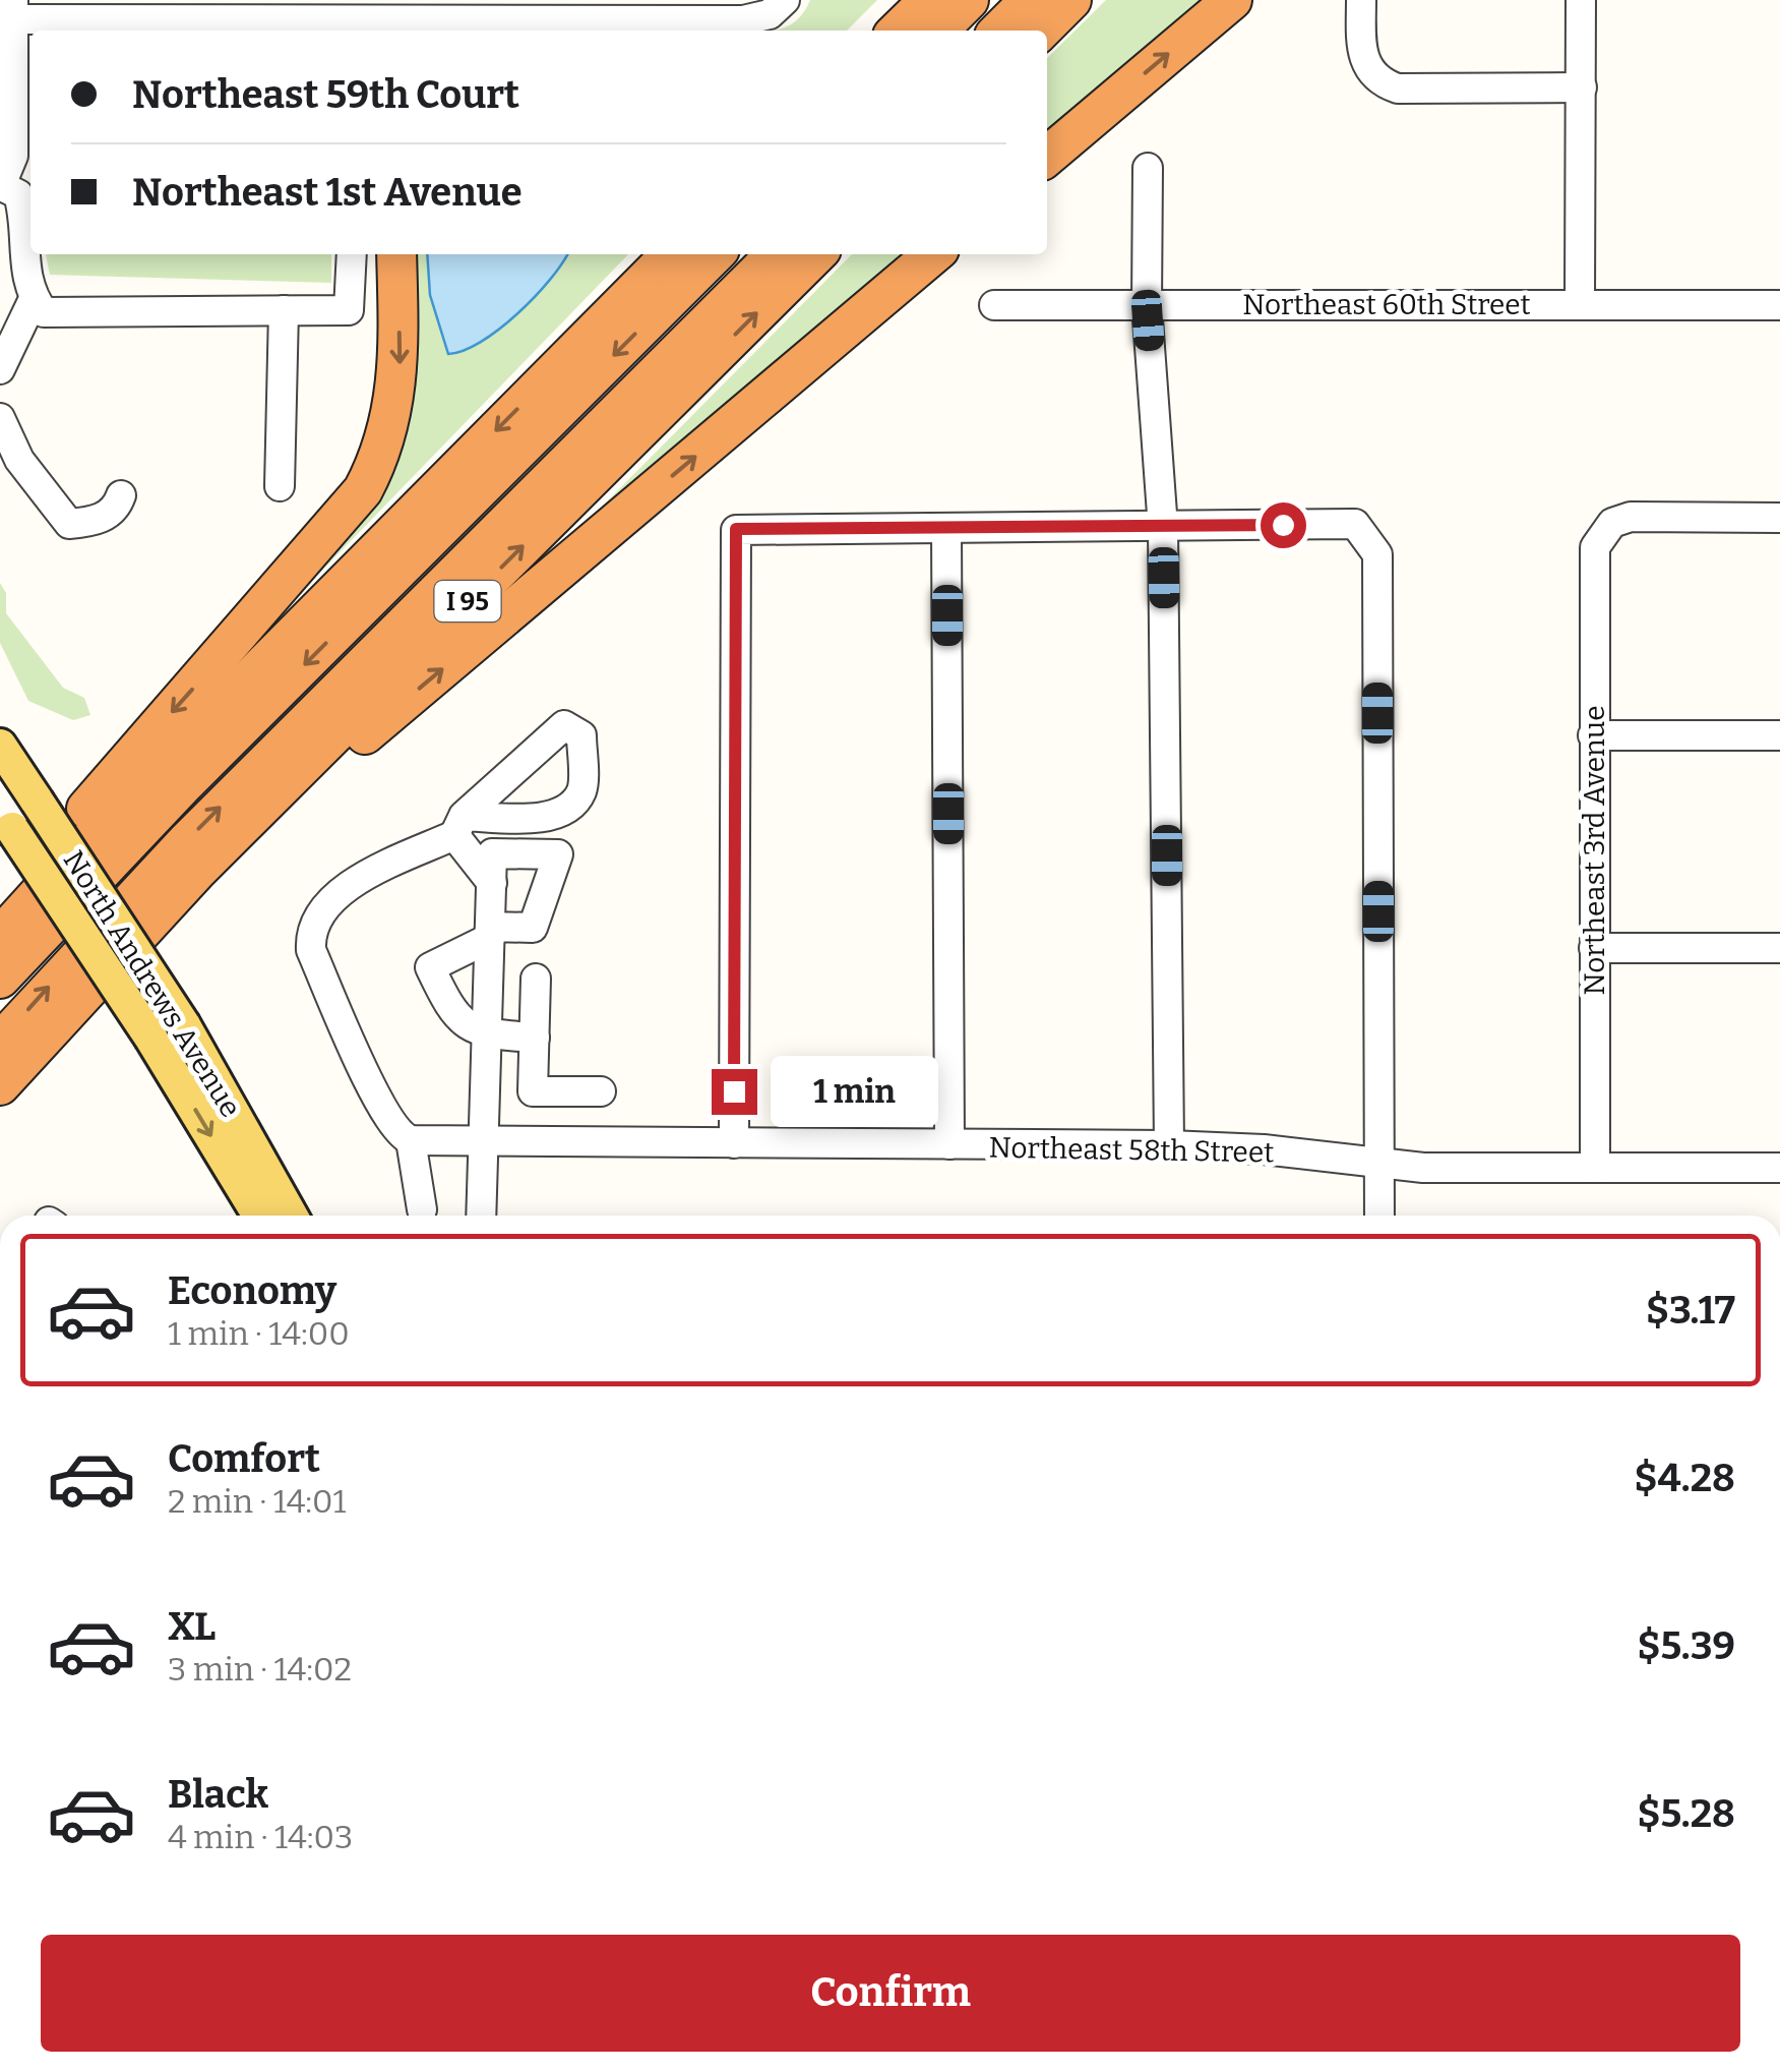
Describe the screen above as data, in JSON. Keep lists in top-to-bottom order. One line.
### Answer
{"streets":{"highway":["I 95"],"main road":["North Andrews Avenue"],"street":["Northeast 60th Street","Northeast 3rd Avenue","Northeast 58th Street"]},"crossings":[["Northeast 3rd Avenue","Northeast 58th Street"]],"page":{"banner":["Northeast 59th Court","Northeast 1st Avenue"],"bubble":"1 min","list":[{"name":"Economy","note":"1 min · 14:00","value":"$3.17"},{"name":"Comfort","note":"2 min · 14:01","value":"$4.28"},{"name":"XL","note":"3 min · 14:02","value":"$5.39"},{"name":"Black","note":"4 min · 14:03","value":"$5.28"}],"buttons":"Confirm"}}
